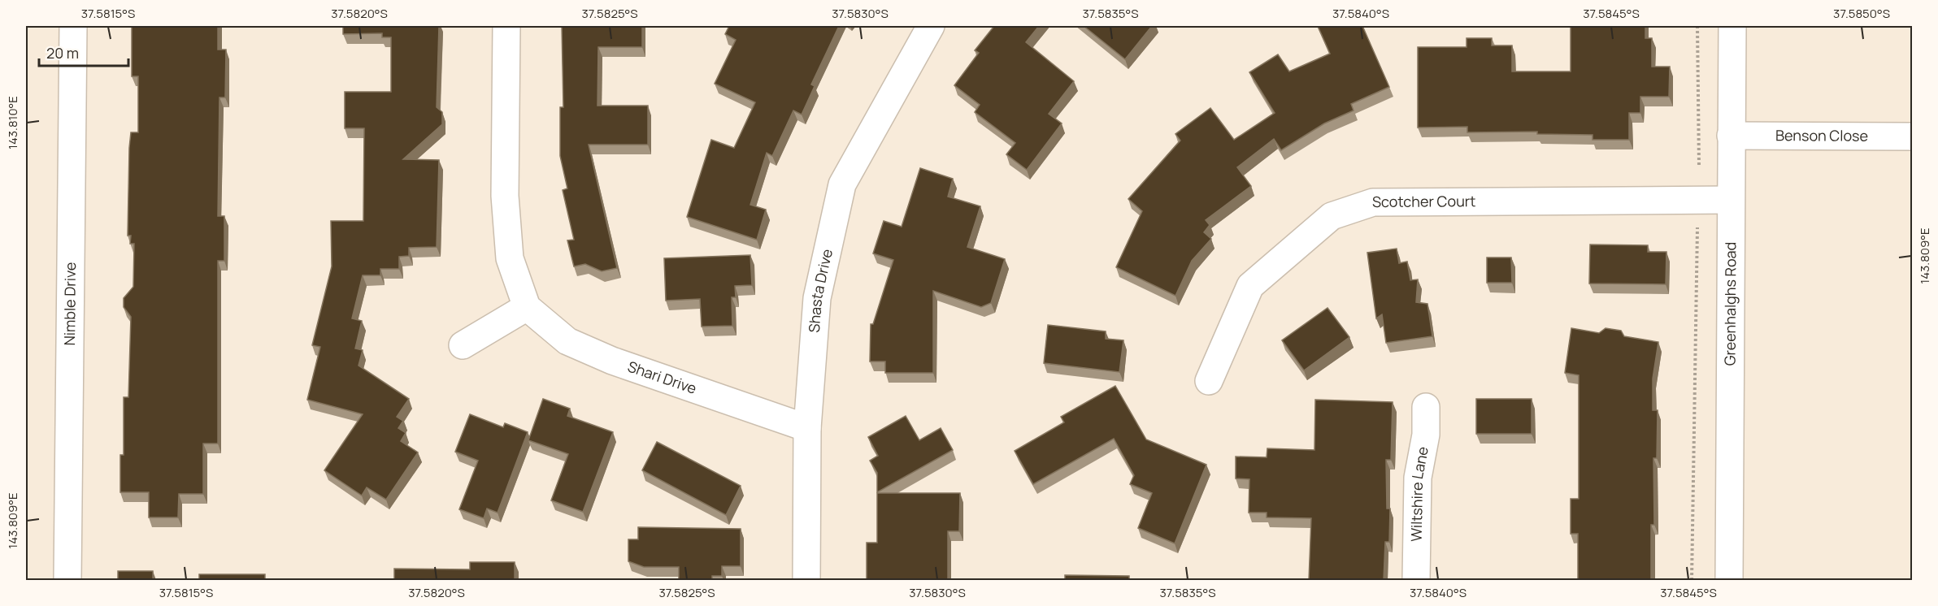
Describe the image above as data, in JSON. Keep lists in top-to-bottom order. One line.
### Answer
{"streets":{"street":["Benson Close","Scotcher Court","Shasta Drive","Nimble Drive","Greenhalghs Road","Shari Drive","Wiltshire Lane"]},"crossings":[["Benson Close","Greenhalghs Road"],["Scotcher Court","Greenhalghs Road"],["Shasta Drive","Shari Drive"]],"scale_bar":"20 m","coordinates":["37.5815°S","37.5820°S","37.5825°S","37.5830°S","37.5835°S","37.5840°S","37.5845°S","37.5850°S","143.810°E","143.809°E"]}
